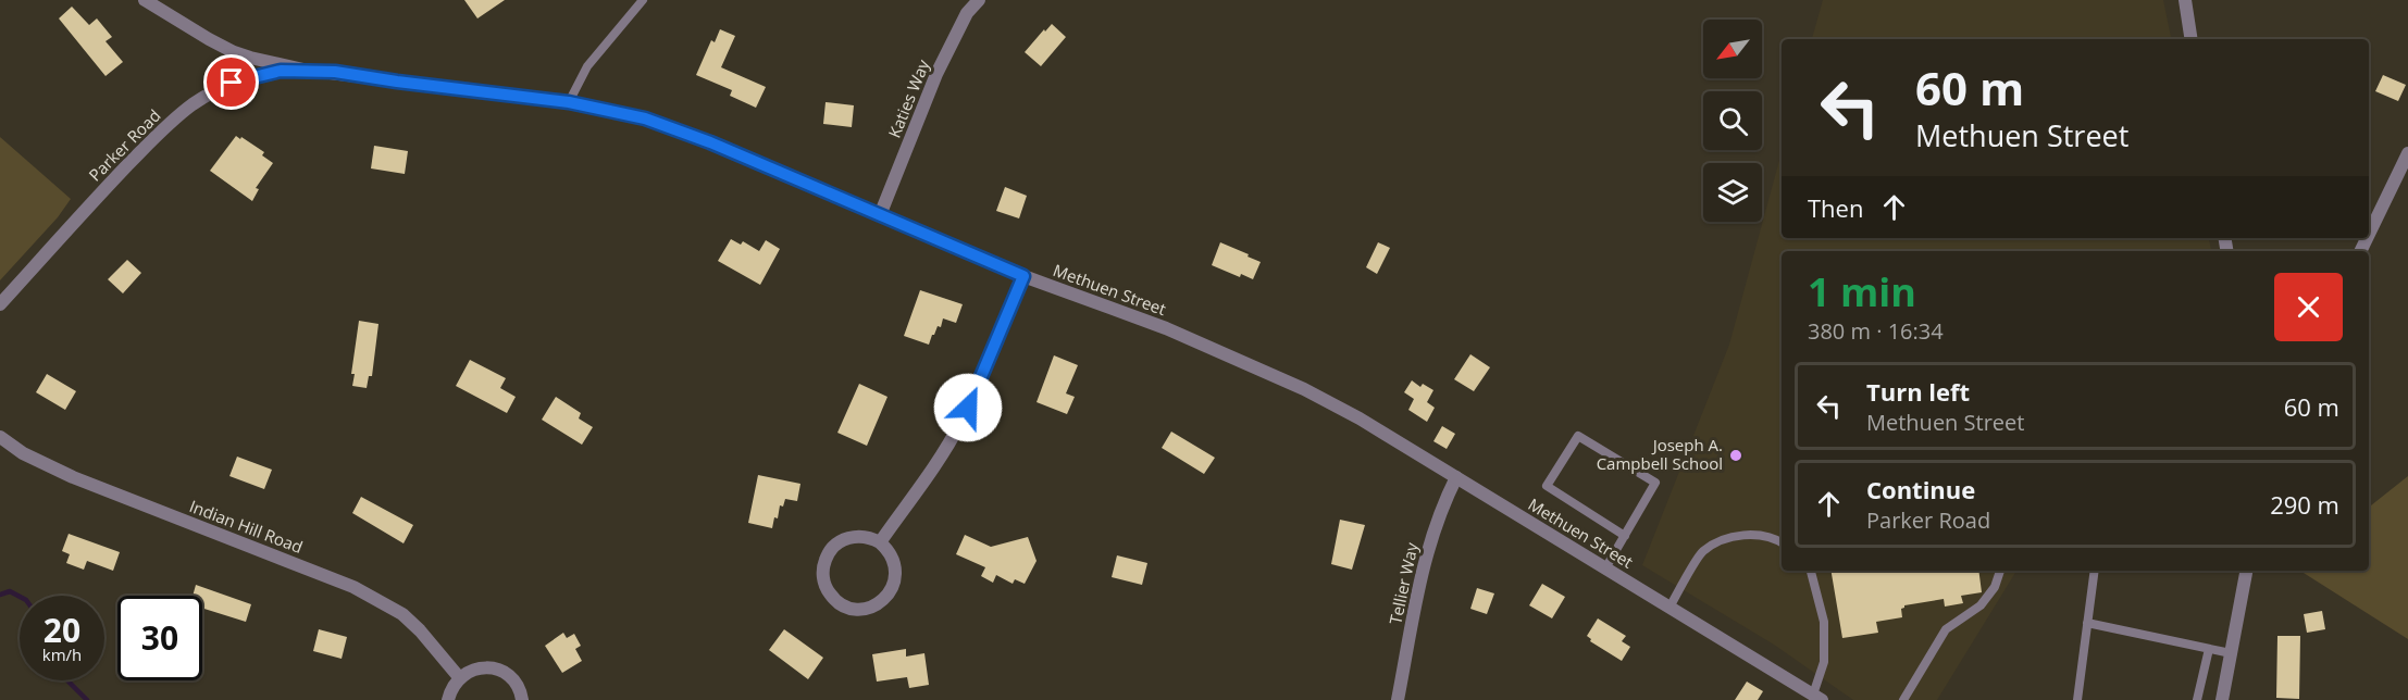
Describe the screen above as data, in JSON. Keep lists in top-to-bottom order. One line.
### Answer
{"streets":{"street":["Katies Way","Parker Road","Methuen Street","Indian Hill Road","Tellier Way"]},"crossings":[["Katies Way","Methuen Street"],["Parker Road","Methuen Street"],["Methuen Street","Tellier Way"]],"places":["Joseph A. Campbell School"],"north":"bottom left","page":{"turn":["60 m","Methuen Street"],"then":"Then","heading":["1 min","380 m · 16:34"],"list":[{"name":"Turn left","note":"Methuen Street","value":"60 m"},{"name":"Continue","note":"Parker Road","value":"290 m"}],"speed":"20 km/h","limit":"30"}}
